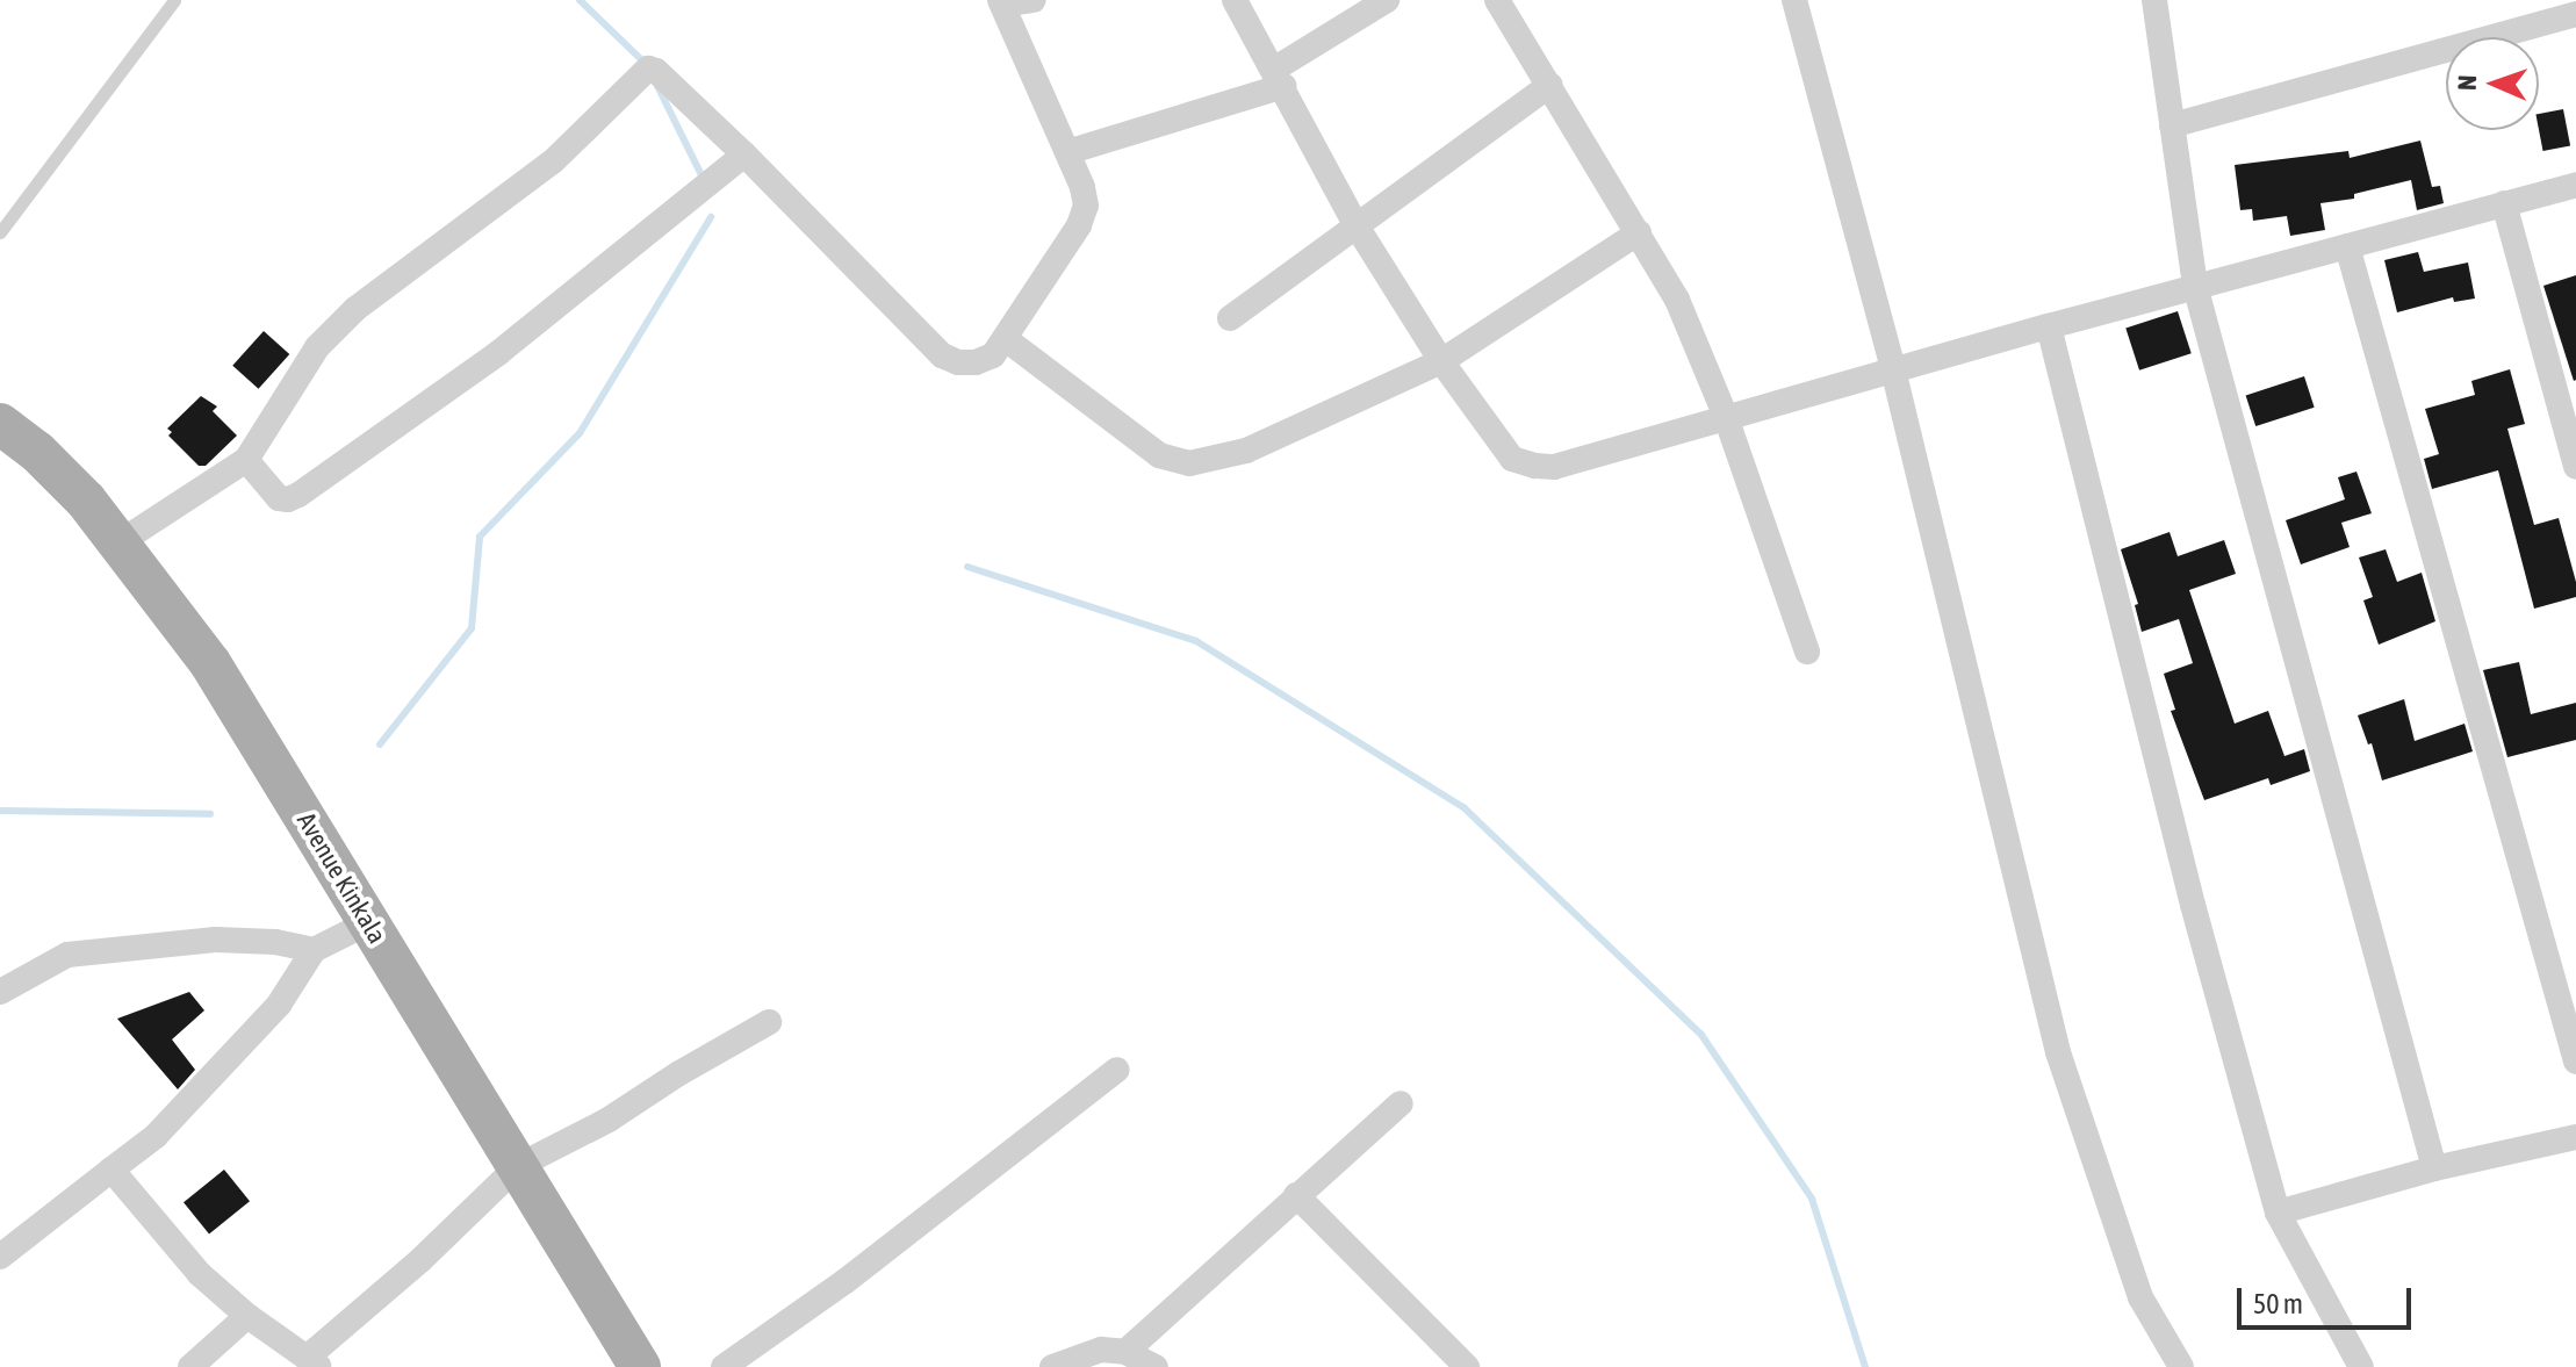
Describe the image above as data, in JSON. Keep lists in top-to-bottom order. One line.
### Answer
{"streets":{"main road":["Avenue Kinkala"]},"scale_bar":"50 m","north":"left"}
